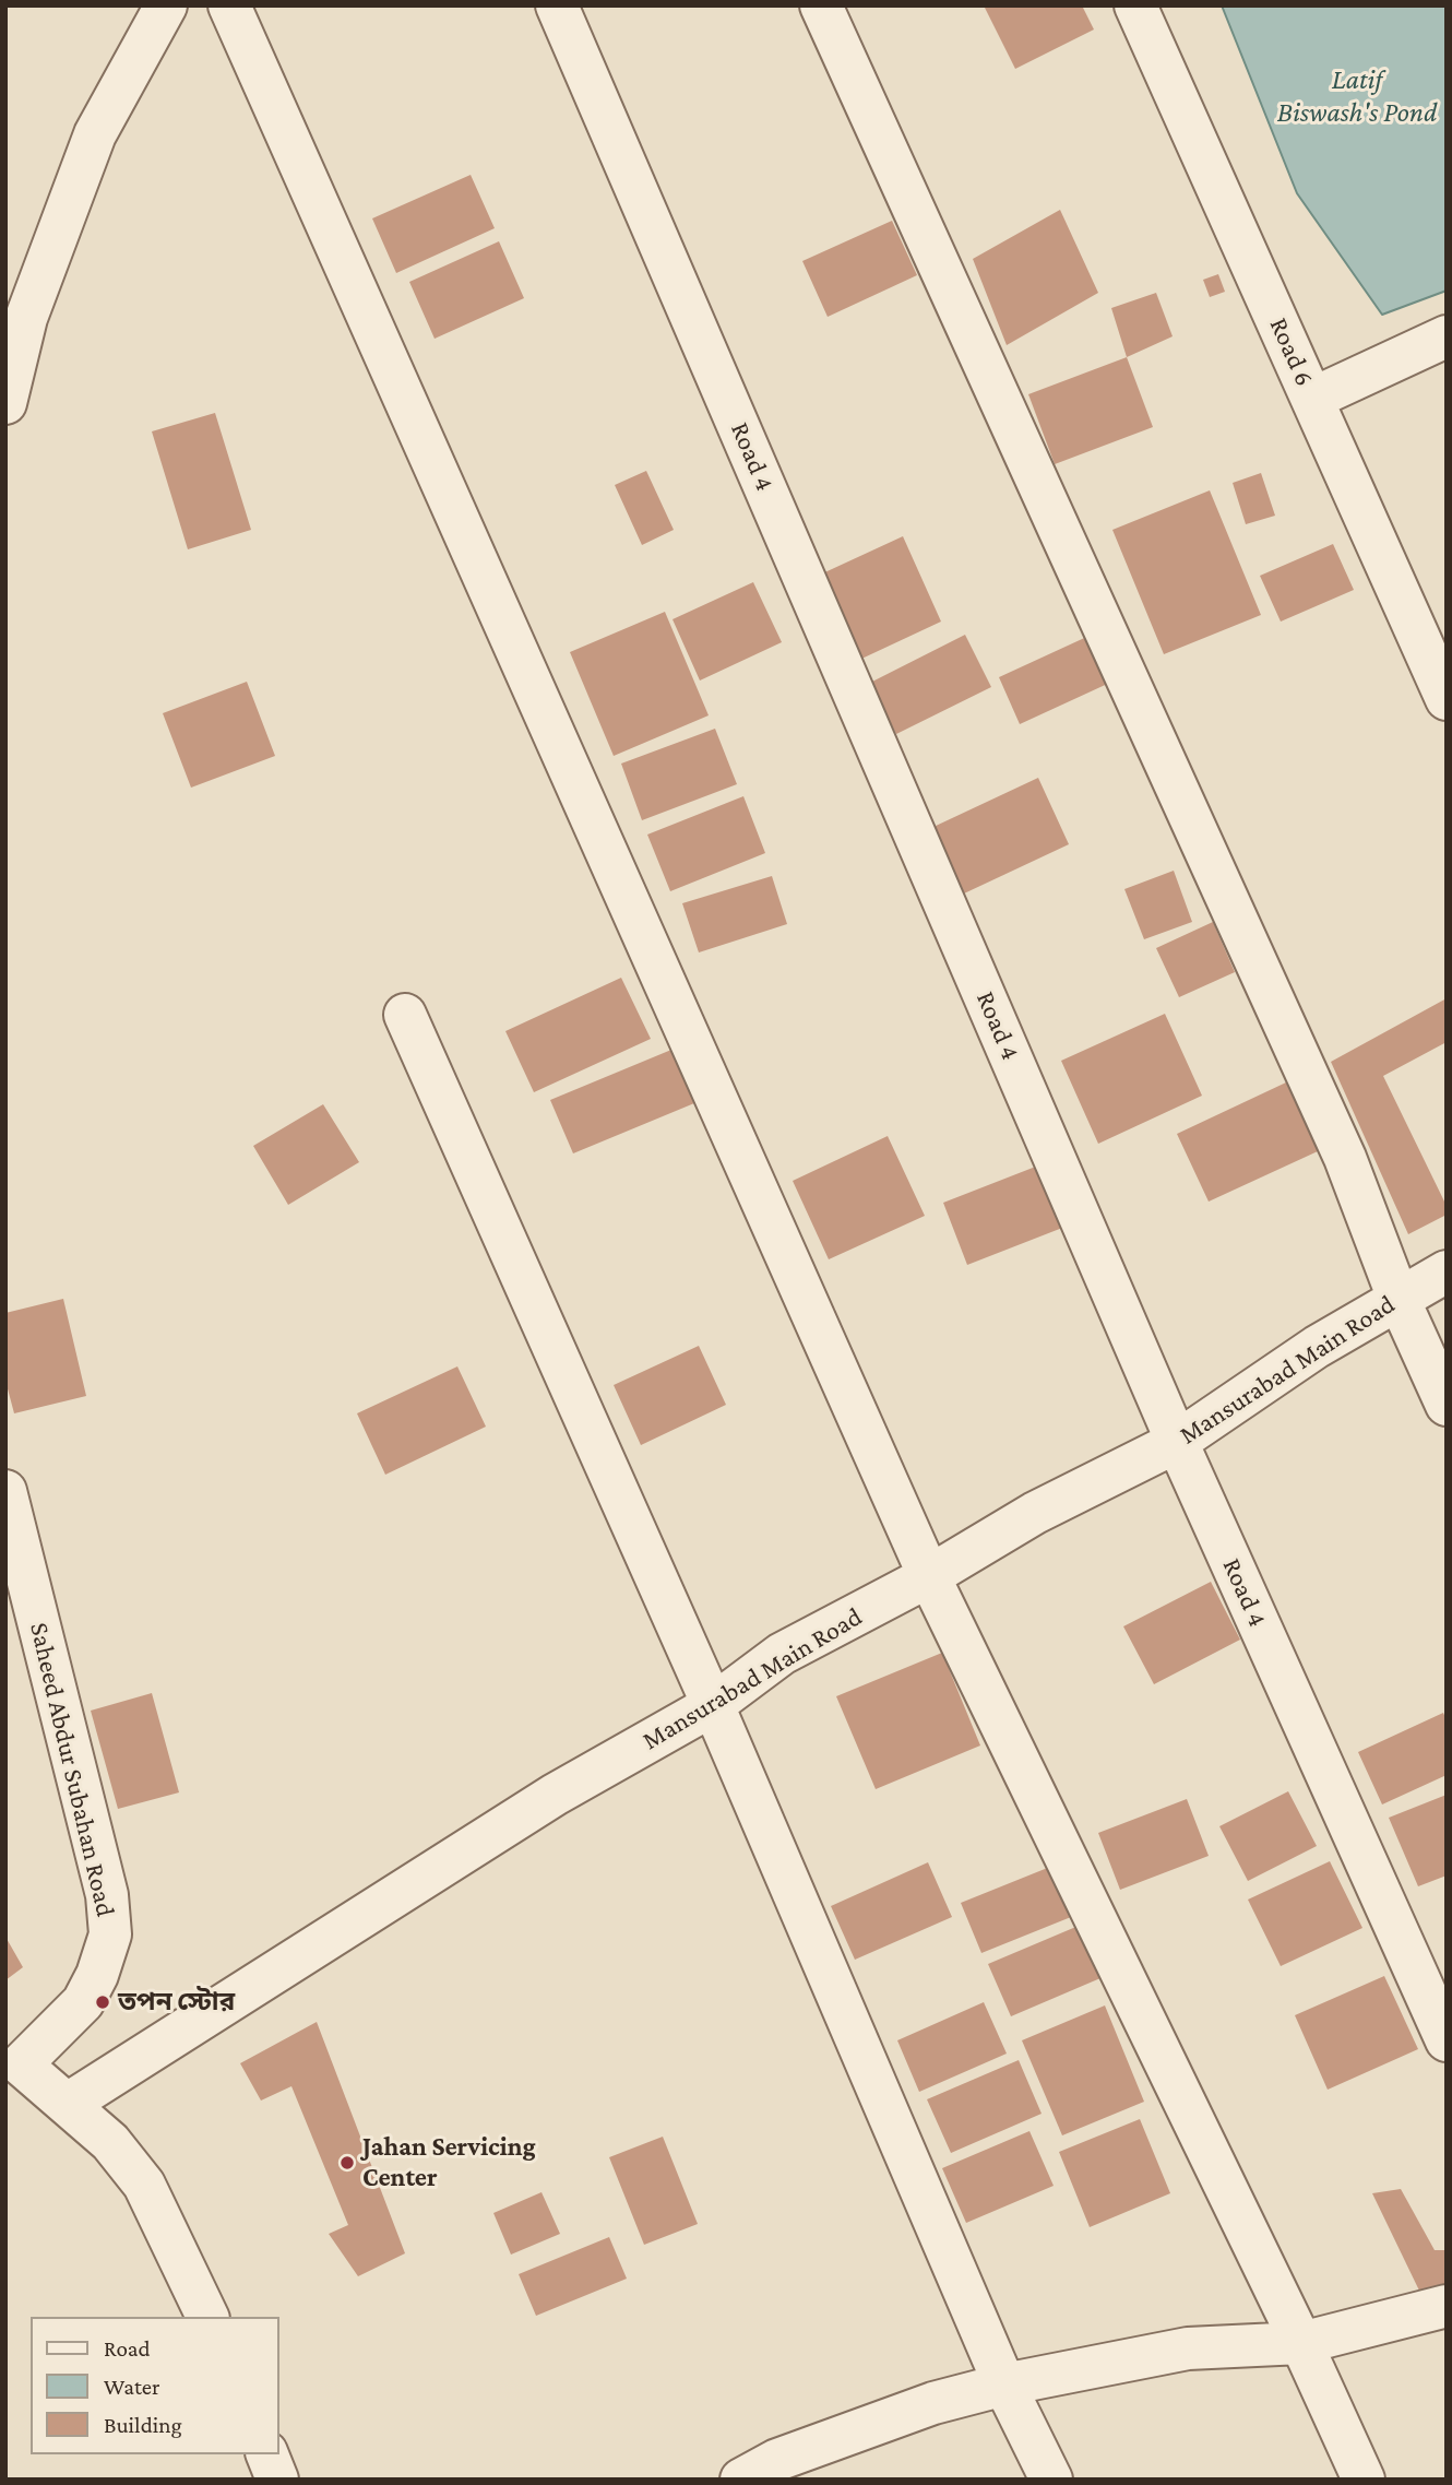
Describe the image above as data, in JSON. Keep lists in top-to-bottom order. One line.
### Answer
{"streets":{"street":["Road 6","Road 4","Mansurabad Main Road","Saheed Abdur Subahan Road"]},"crossings":[["Road 4","Mansurabad Main Road"],["Mansurabad Main Road","Saheed Abdur Subahan Road"]],"water":["Latif Biswash's Pond"],"places":["তপন স্টোর","Jahan Servicing Center"],"legend":["Road","Water","Building"]}
